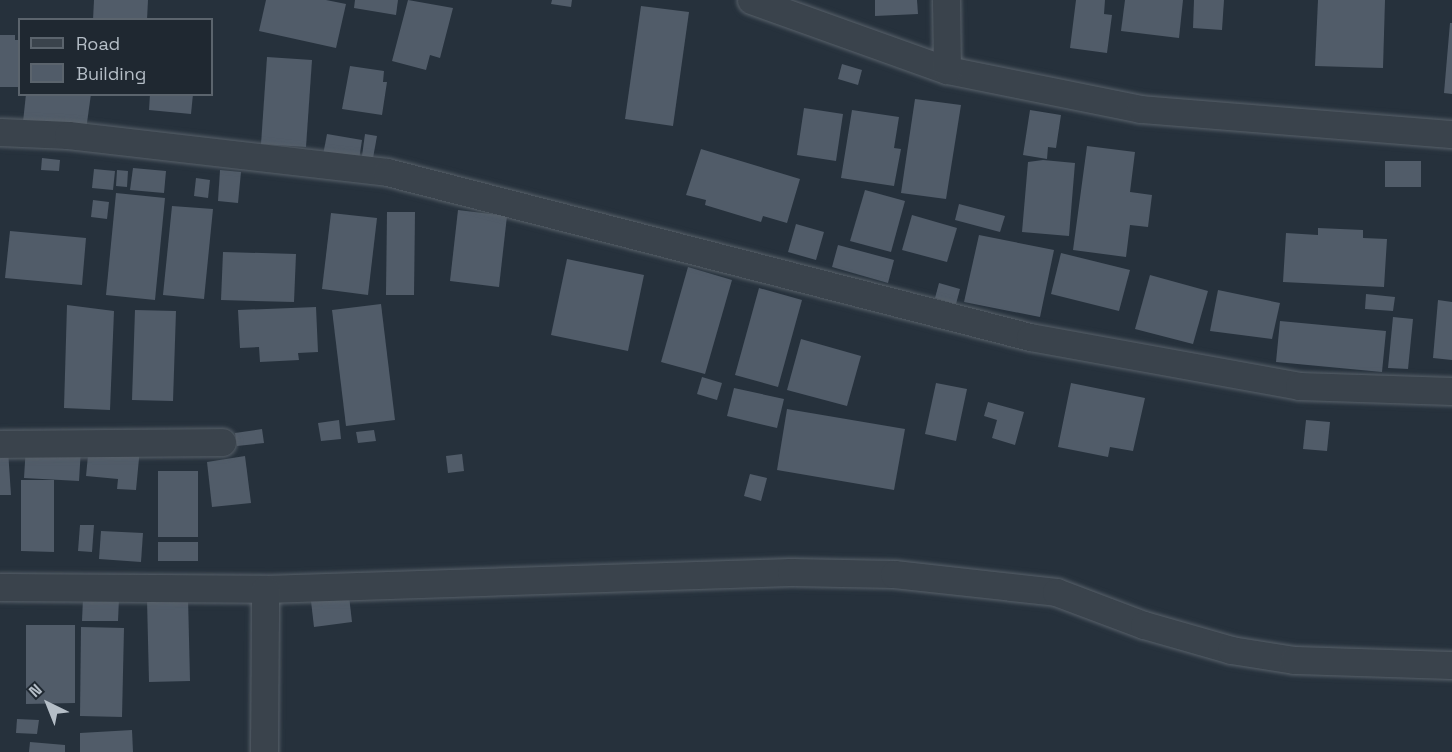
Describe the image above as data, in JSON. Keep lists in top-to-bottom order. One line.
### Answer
{"legend":["Road","Building"],"north":"top left"}
